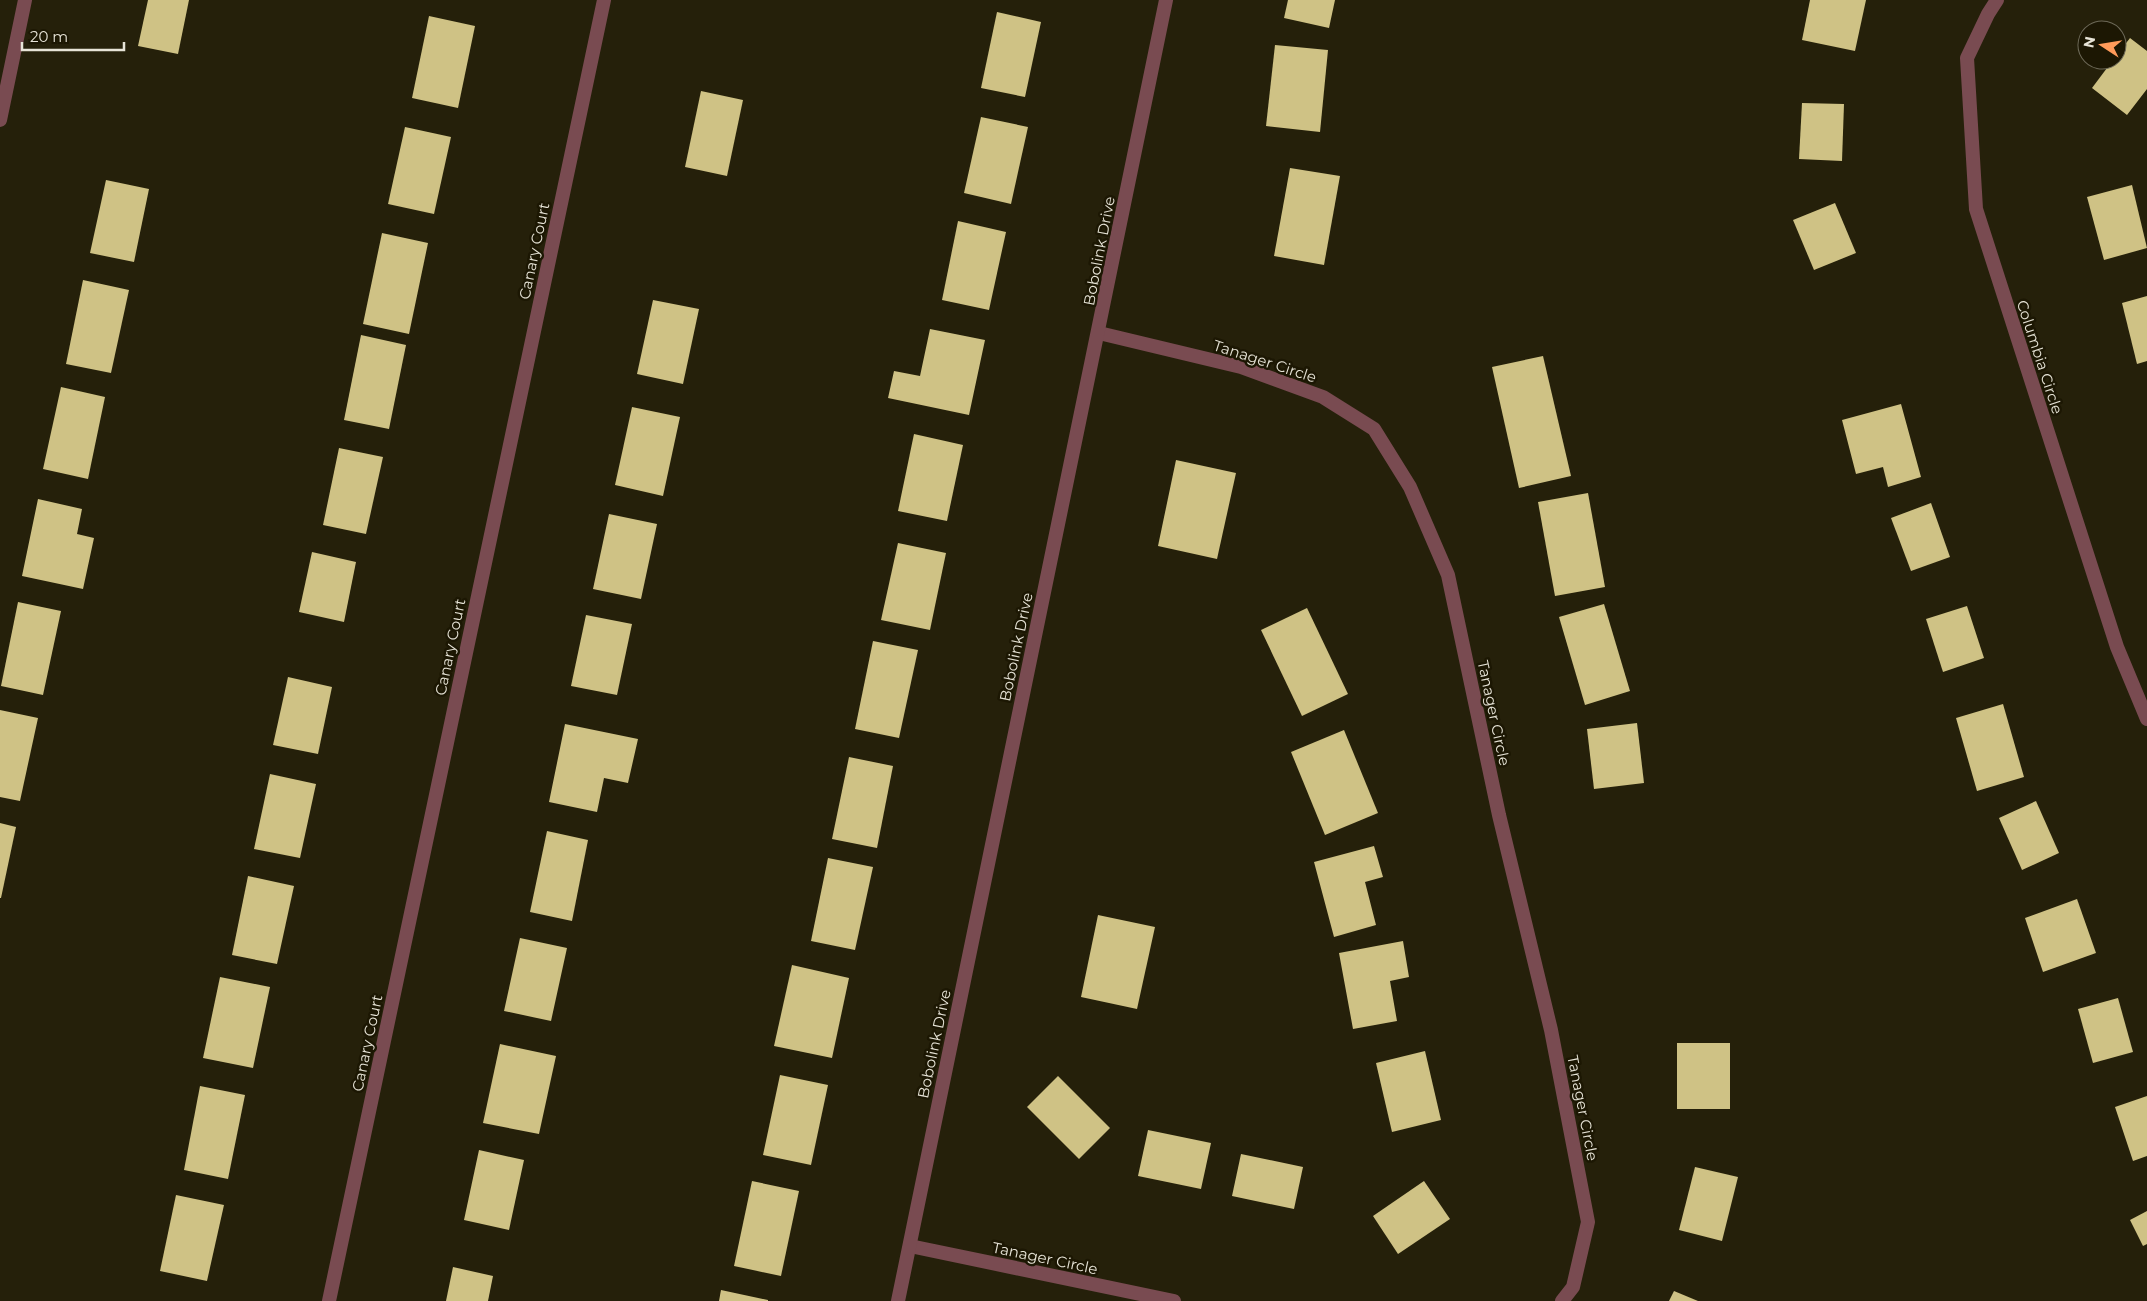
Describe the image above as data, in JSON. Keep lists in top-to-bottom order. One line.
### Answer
{"streets":{"street":["Canary Court","Bobolink Drive","Columbia Circle","Tanager Circle"]},"crossings":[["Bobolink Drive","Tanager Circle"]],"scale_bar":"20 m","north":"left"}
